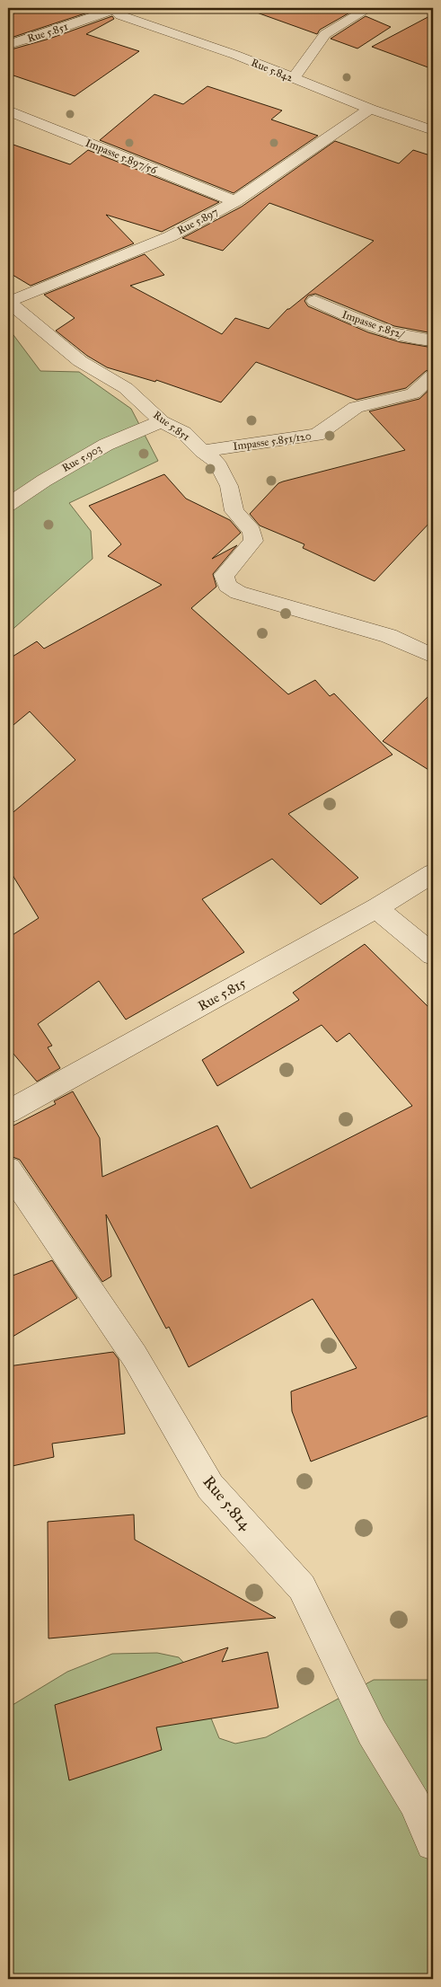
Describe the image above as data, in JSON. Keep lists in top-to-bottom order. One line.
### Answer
{"streets":{"street":["Rue 5.851","Rue 5.842","Impasse 5.897/56","Rue 5.897","Impasse 5.852/","Impasse 5.851/120","Rue 5.903","Rue 5.815","Rue 5.814"]},"crossings":[["Rue 5.851","Rue 5.842"],["Rue 5.851","Rue 5.897"],["Rue 5.851","Impasse 5.851/120"],["Rue 5.851","Rue 5.903"],["Rue 5.842","Rue 5.897"],["Impasse 5.897/56","Rue 5.897"]]}
